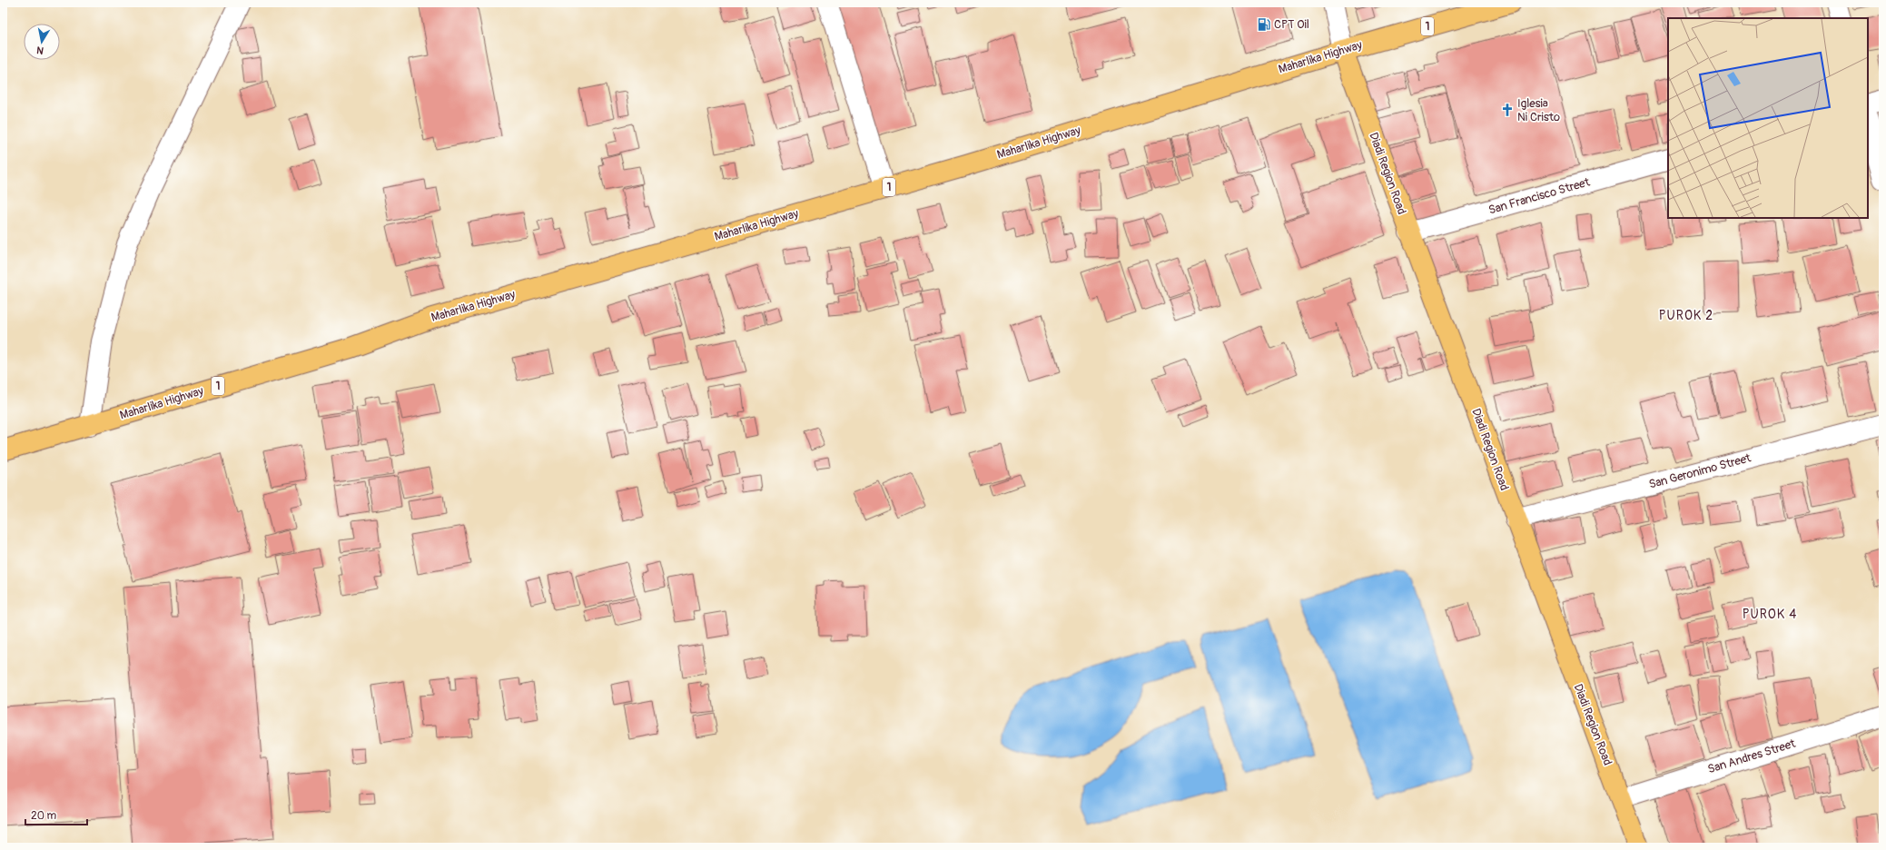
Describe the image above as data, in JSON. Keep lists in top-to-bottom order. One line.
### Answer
{"streets":{"main road":["1","Maharlika Highway","Diadi Region Road"],"street":["San Francisco Street","San Geronimo Street","San Andres Street"]},"crossings":[["Maharlika Highway","Diadi Region Road"],["Diadi Region Road","San Francisco Street"],["Diadi Region Road","San Geronimo Street"],["Diadi Region Road","San Andres Street"]],"districts":["PUROK 2","PUROK 4"],"places":{"fuel station":["CPT Oil"],"church":["Iglesia Ni Cristo"]},"scale_bar":"20 m","north":"bottom"}
